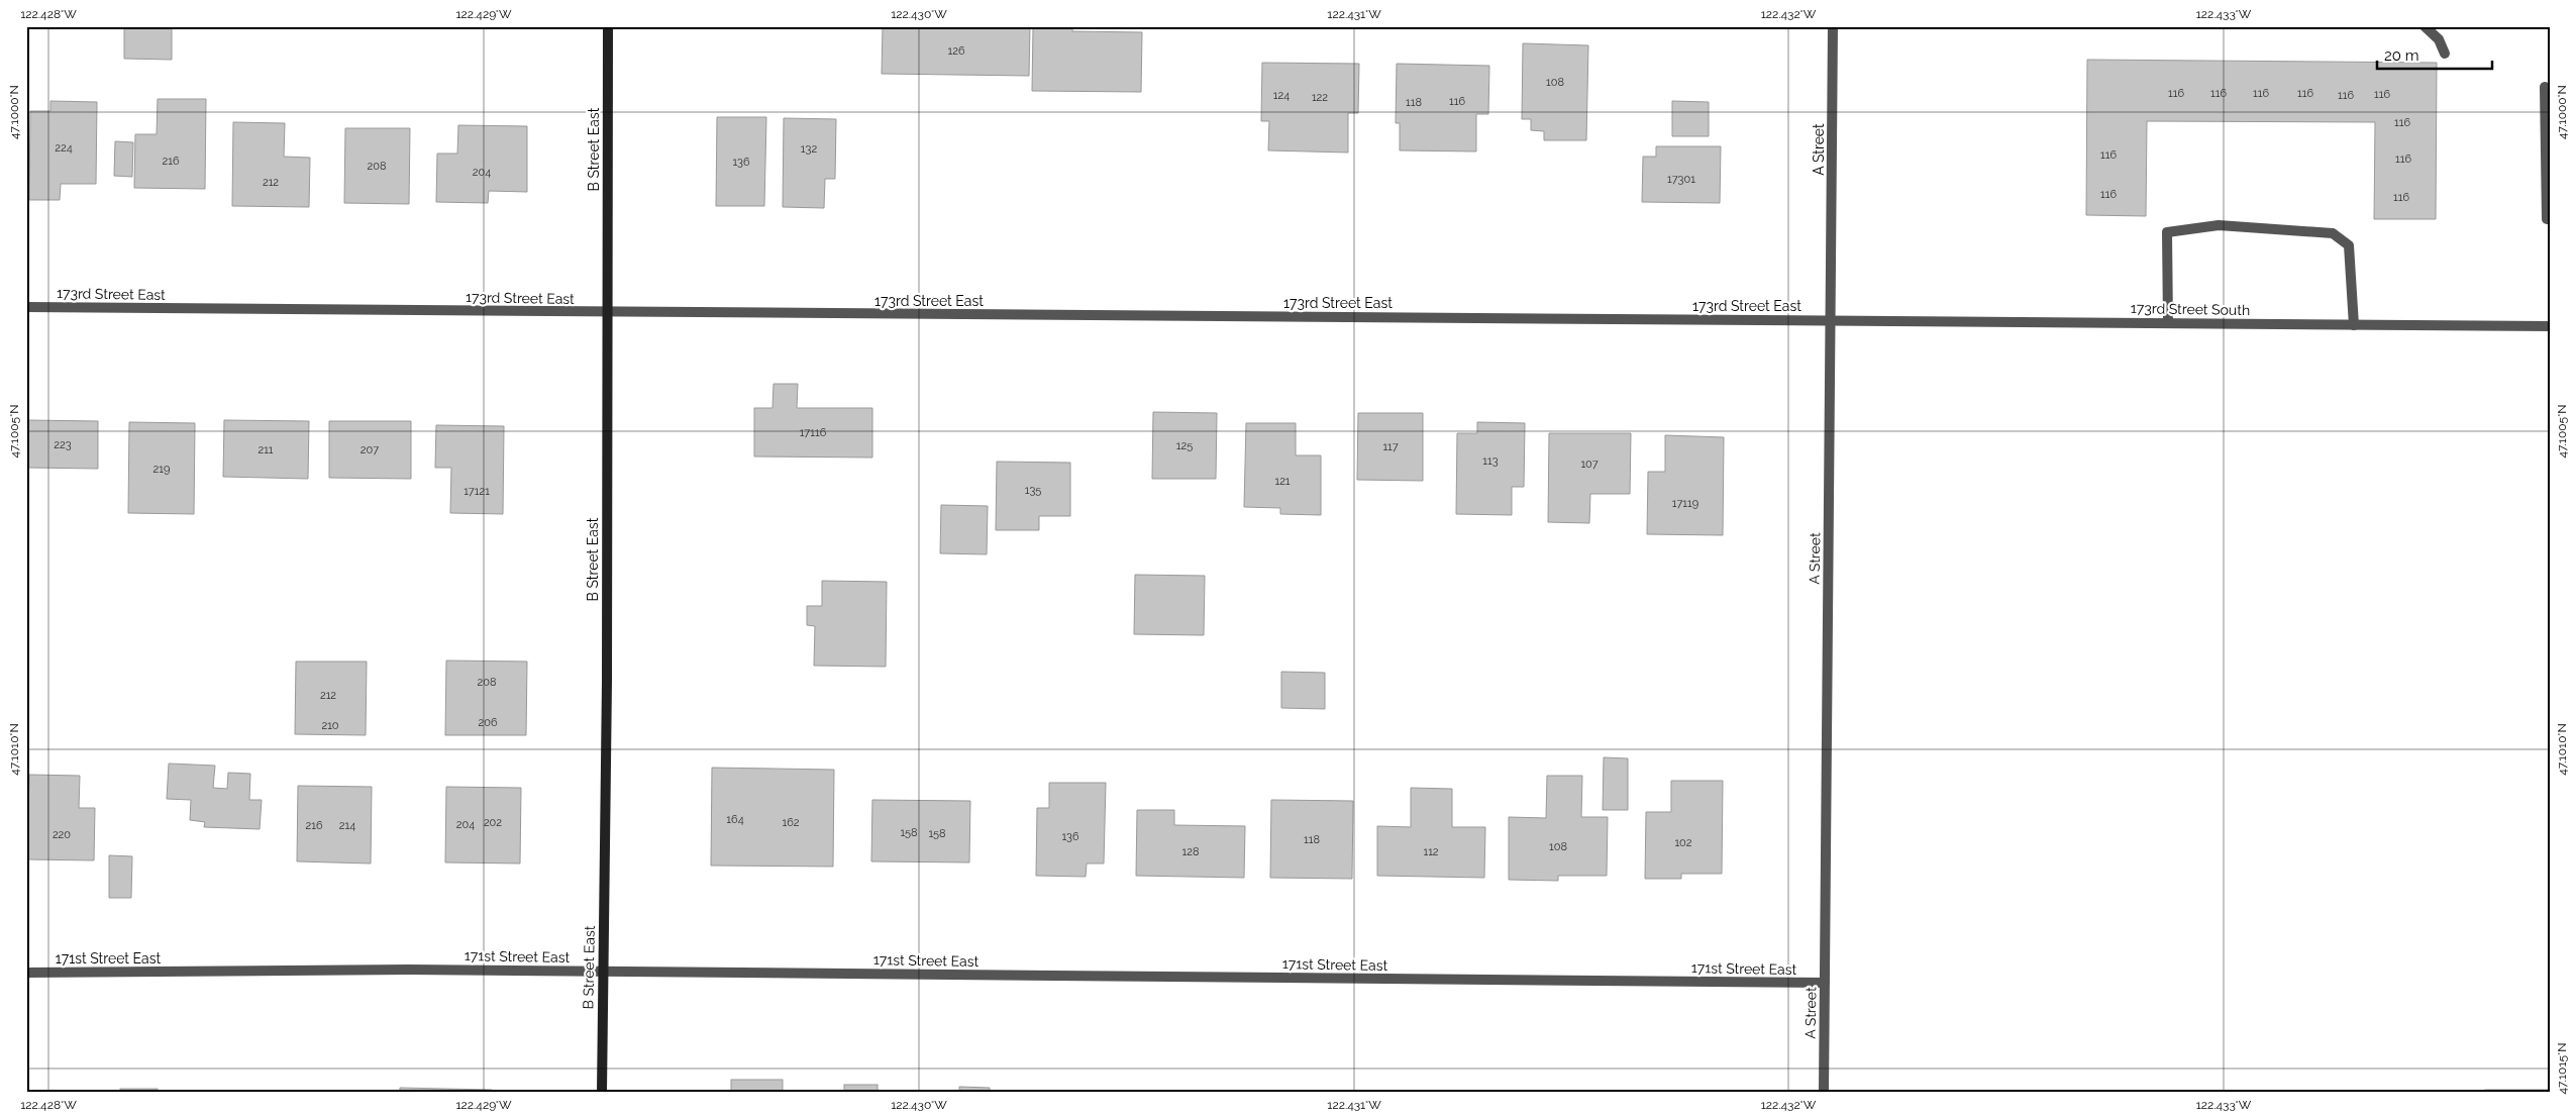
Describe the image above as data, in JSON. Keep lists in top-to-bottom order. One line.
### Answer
{"streets":{"street":["B Street East","A Street","173rd Street East","173rd Street South","171st Street East"]},"crossings":[["B Street East","173rd Street East"],["B Street East","171st Street East"],["A Street","173rd Street East"],["A Street","173rd Street South"],["A Street","171st Street East"],["173rd Street East","173rd Street South"]],"house_numbers":["126","108","116","116","116","116","116","124","116","122","116","118","116","224","132","116","116","216","136","208","204","17301","212","116","116","17116","223","125","117","211","207","113","107","219","121","135","17121","17119","208","212","206","210","164","202","162","204","216","214","158","158","220","136","118","102","108","128","112"],"scale_bar":"20 m","coordinates":["122.428°W","122.429°W","122.430°W","122.431°W","122.432°W","122.433°W","47.1000°N","47.1005°N","47.1010°N","47.1015°N"]}
